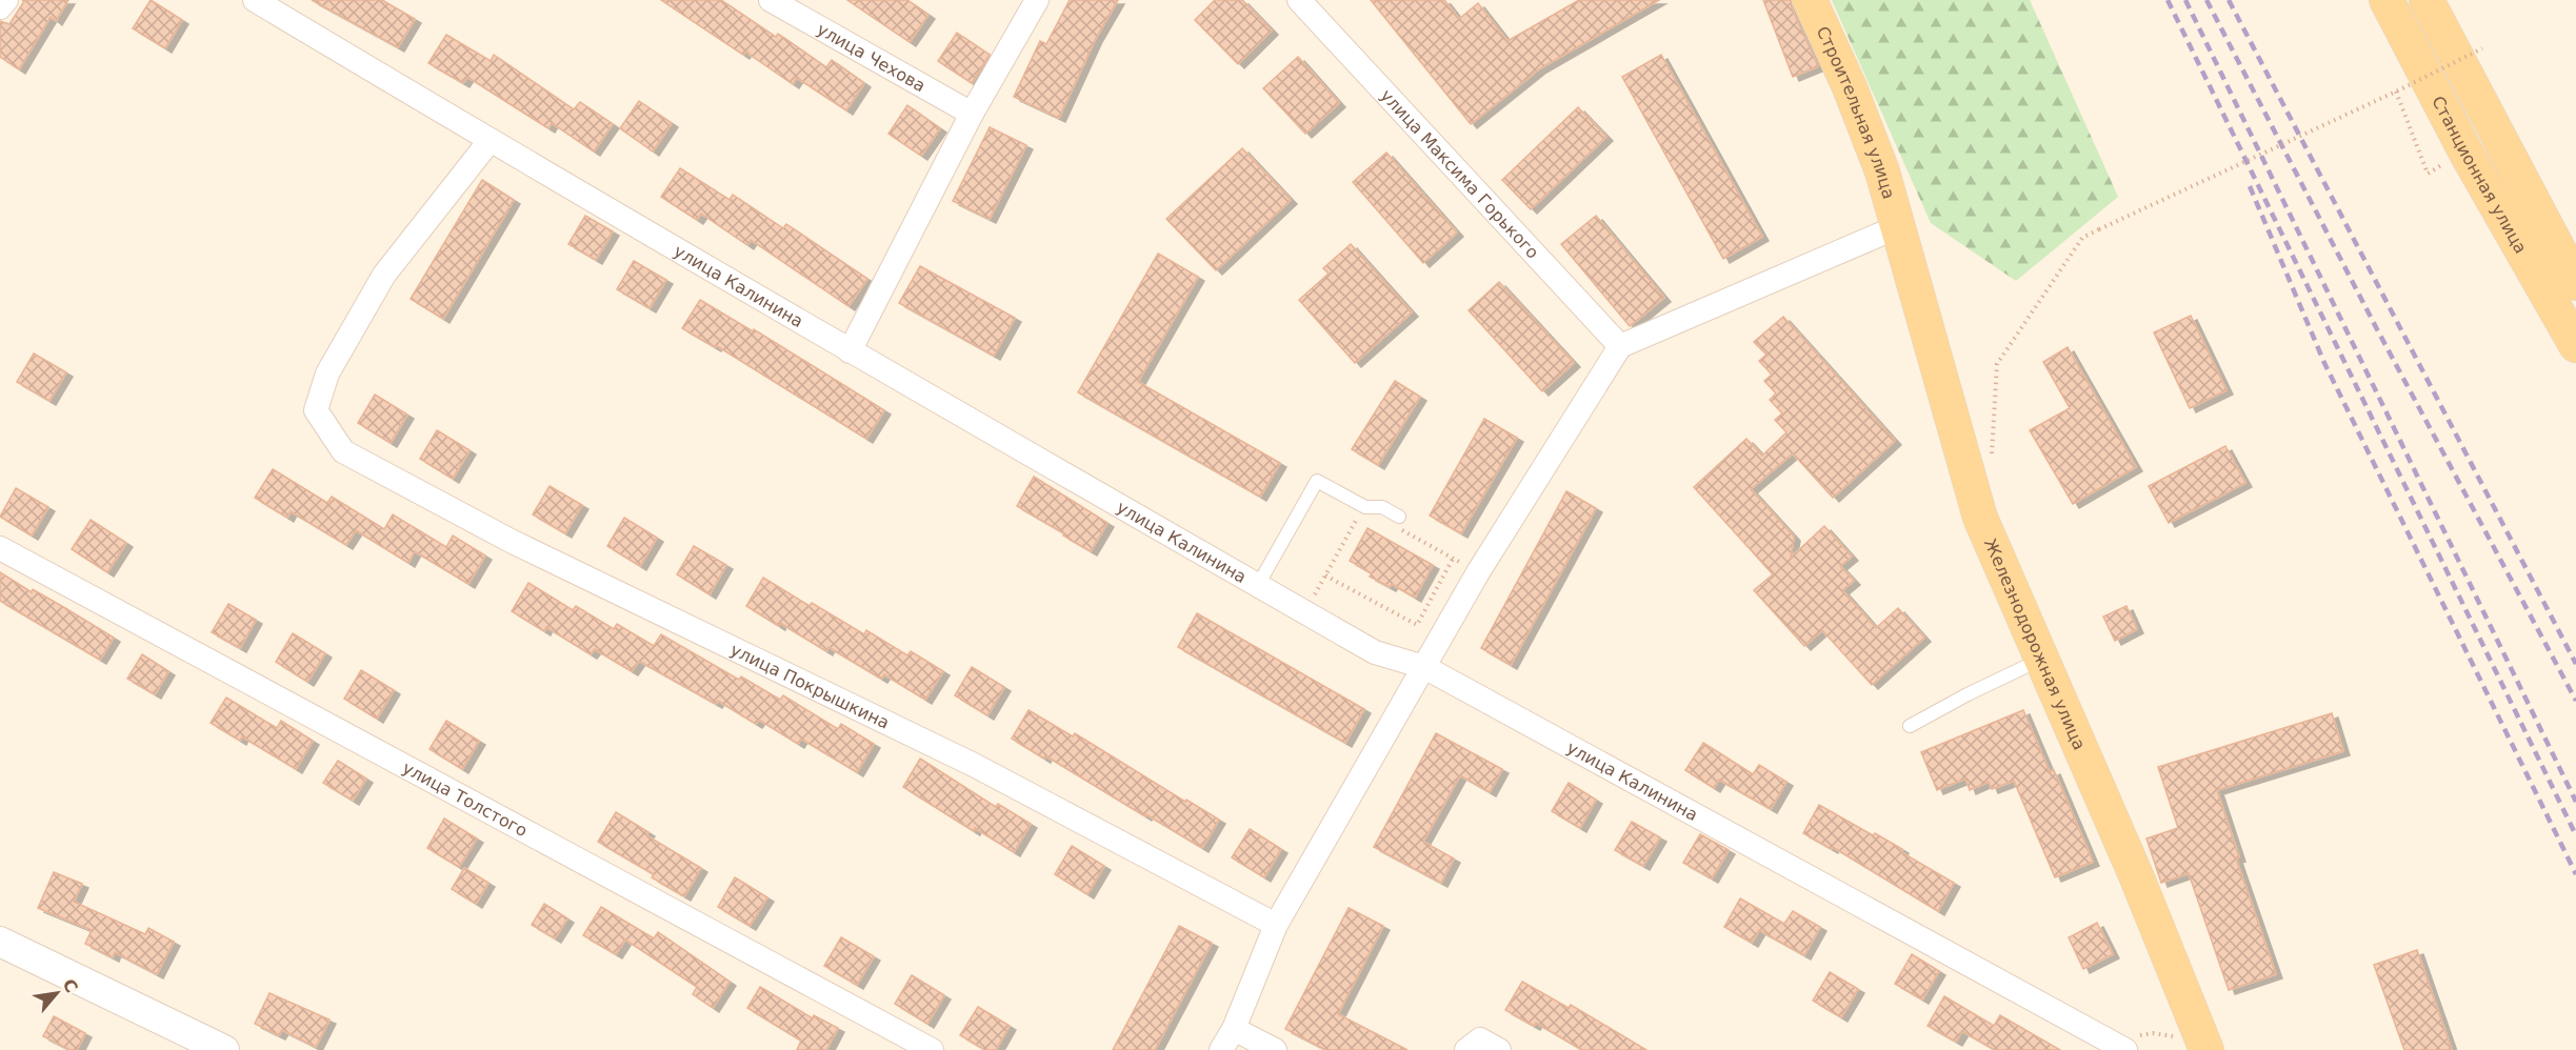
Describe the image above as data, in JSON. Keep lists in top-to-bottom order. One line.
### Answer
{"streets":{"main road":["Строительная улица","Станционная улица","Железнодорожная улица"],"street":["улица Чехова","улица Максима Горького","улица Калинина","улица Покрышкина","улица Толстого"]},"crossings":[["Строительная улица","Железнодорожная улица"],["улица Калинина","улица Покрышкина"]],"north":"top right"}
